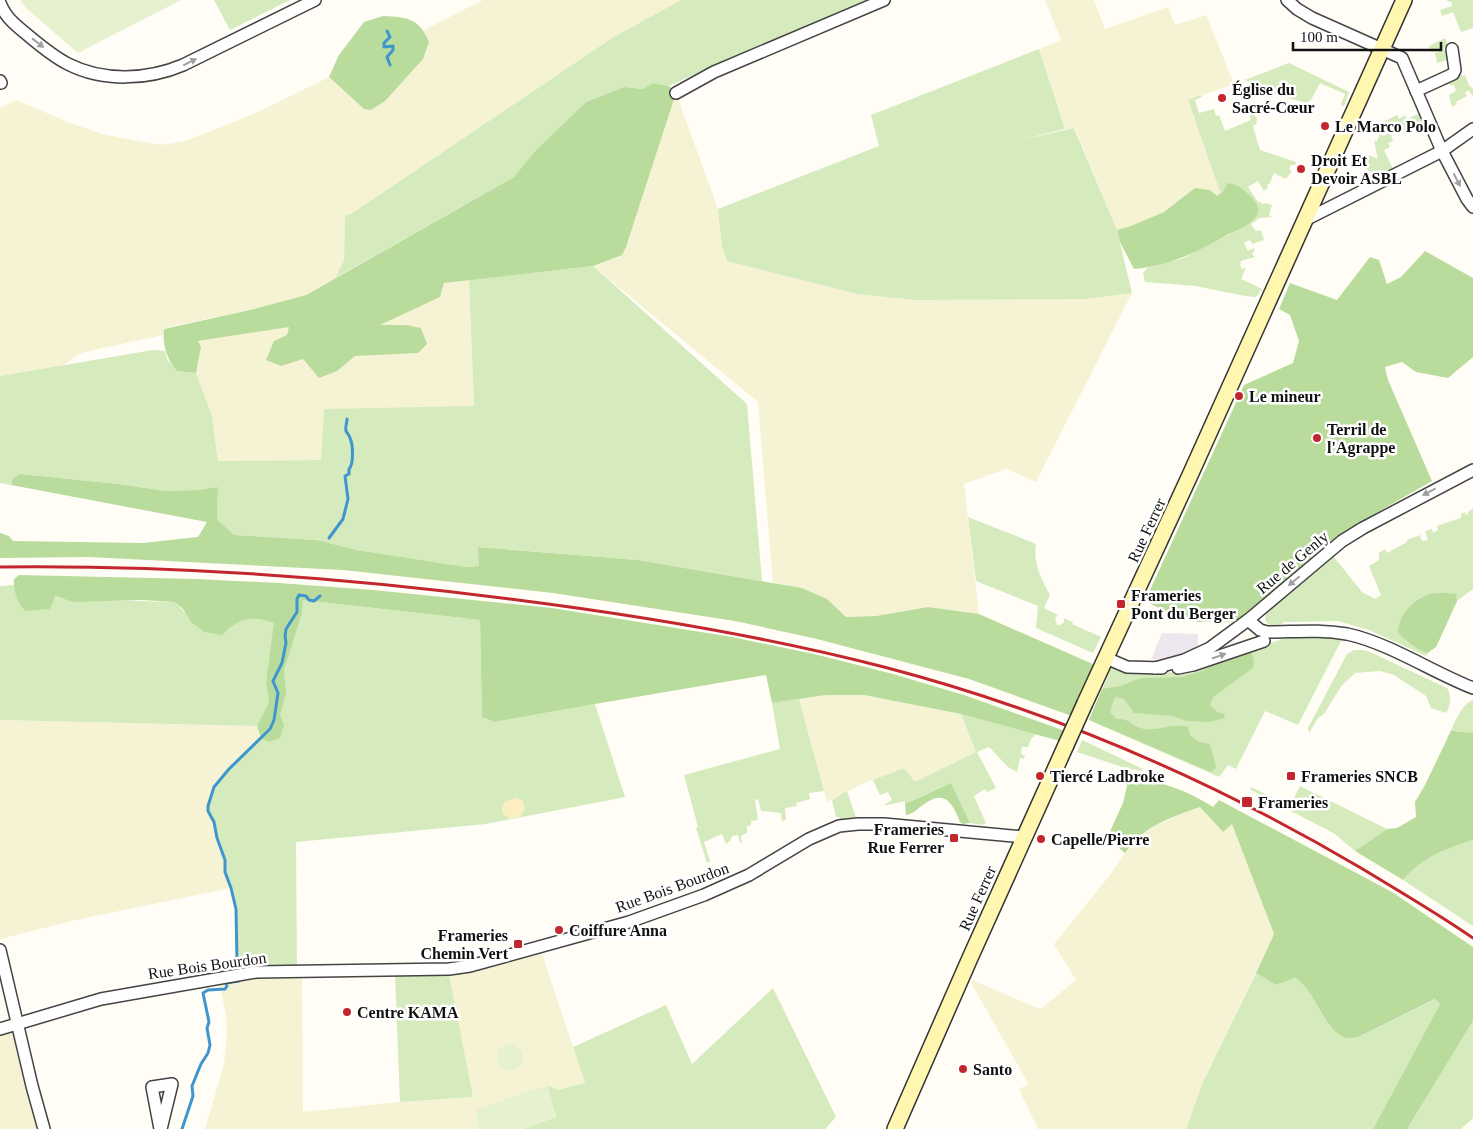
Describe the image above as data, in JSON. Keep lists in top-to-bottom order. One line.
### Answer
{"streets":{"main road":["Rue Ferrer"],"street":["Rue de Genly","Rue Bois Bourdon"]},"crossings":[["Rue Ferrer","Rue Bois Bourdon"]],"one_way":["Rue de Genly"],"places":{"other":["Église du Sacré-Cœur","Le Marco Polo","Droit Et Devoir ASBL","Le mineur","Terril de l'Agrappe","Tiercé Ladbroke","Capelle/Pierre","Coiffure Anna","Centre KAMA","Santo"],"transit":["Frameries Pont du Berger","Frameries SNCB","Frameries","Frameries Rue Ferrer","Frameries Chemin Vert"]},"scale_bar":"100 m"}
